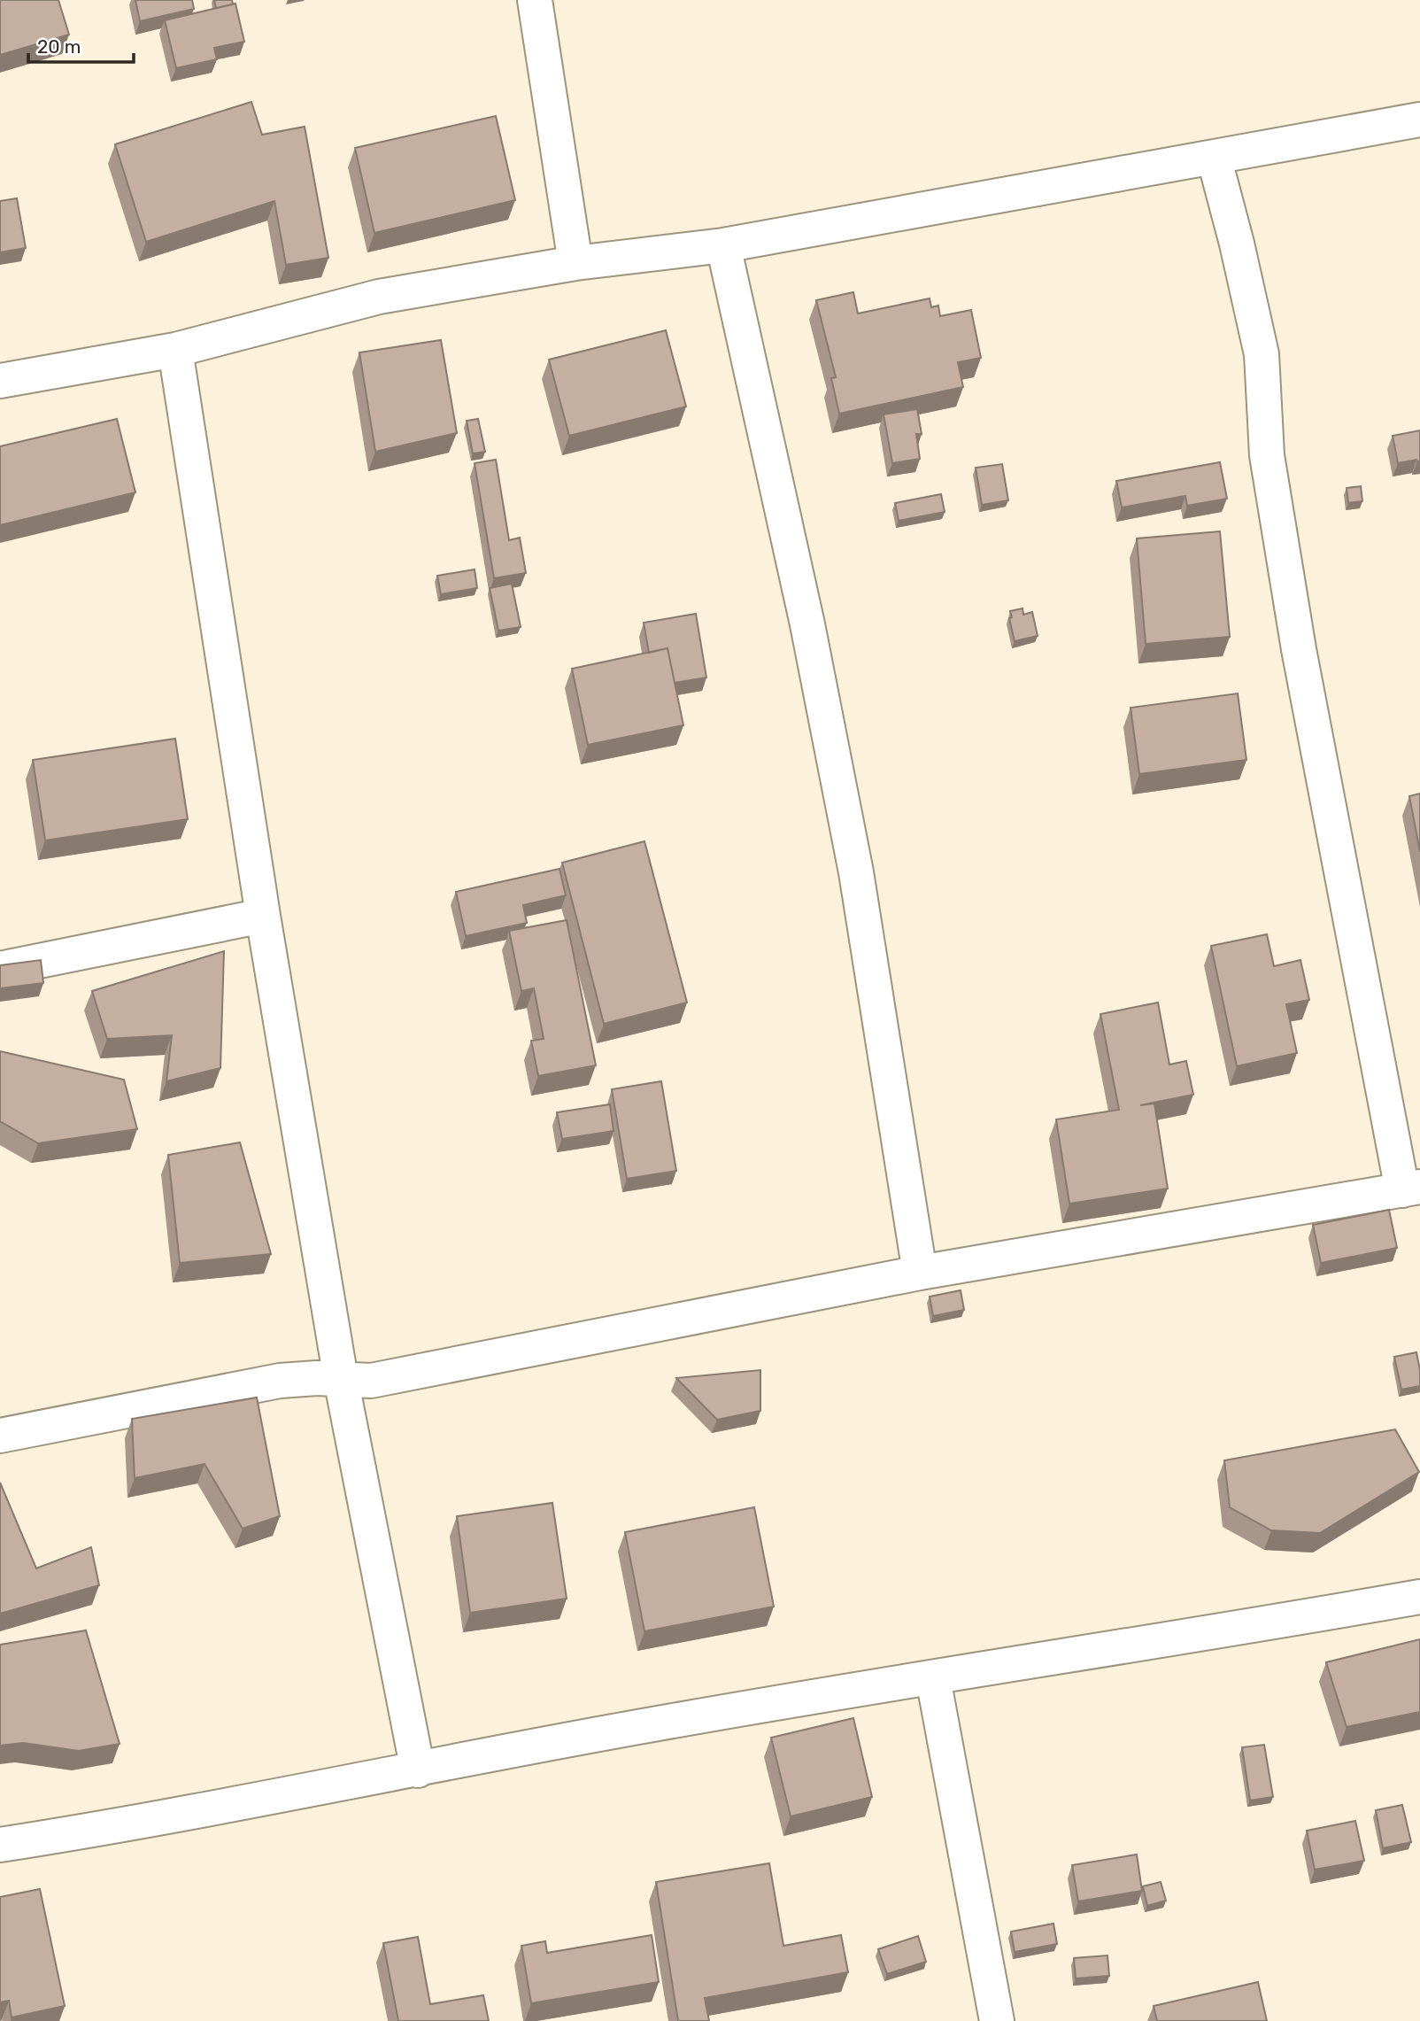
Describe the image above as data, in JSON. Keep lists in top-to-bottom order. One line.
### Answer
{"scale_bar":"20 m"}
